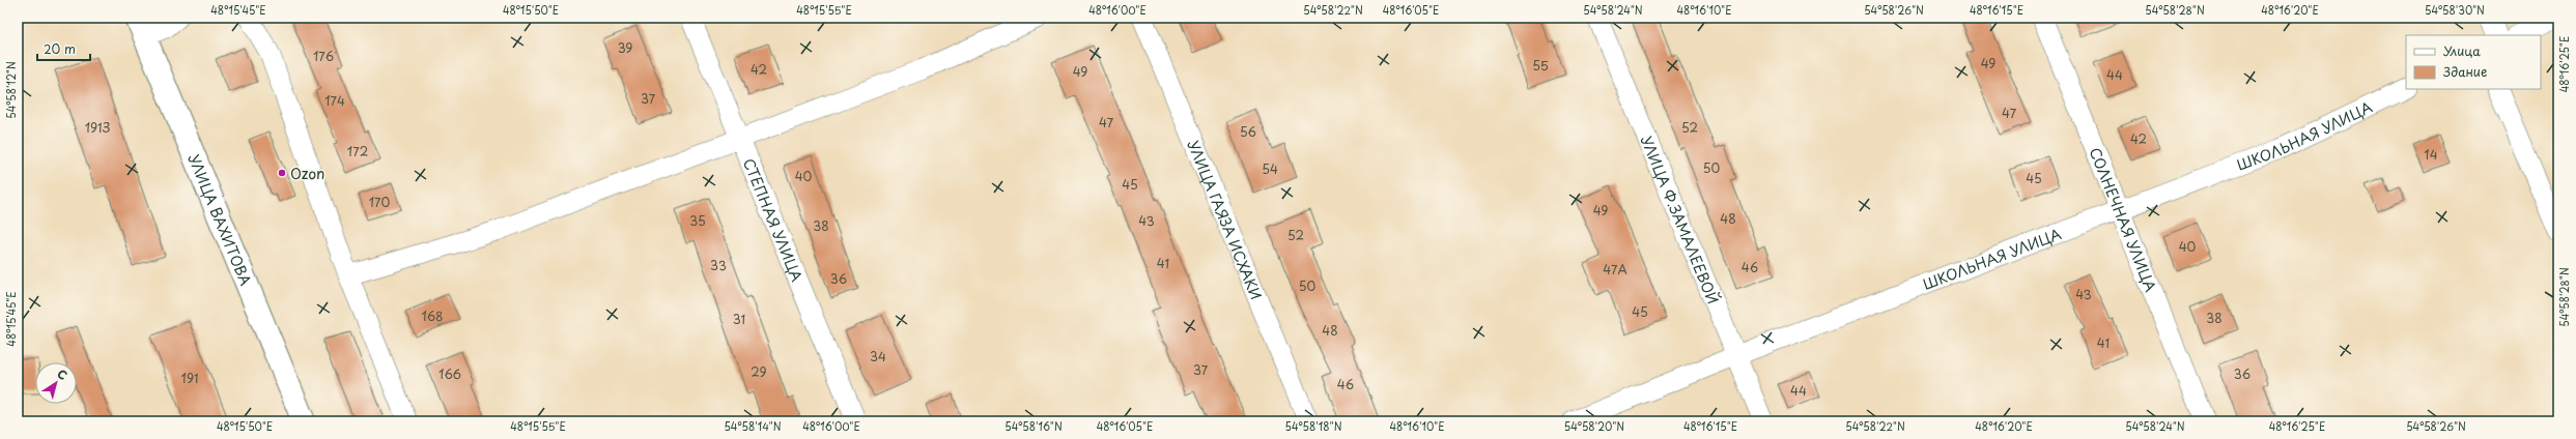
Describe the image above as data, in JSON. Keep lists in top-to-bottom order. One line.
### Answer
{"streets":{"main road":["УЛИЦА ВАХИТОВА"],"street":["ШКОЛЬНАЯ УЛИЦА","СТЕПНАЯ УЛИЦА","УЛИЦА ГАЯЗА ИСХАКИ","УЛИЦА Ф.ЗАМАЛЕЕВОЙ","СОЛНЕЧНАЯ УЛИЦА"]},"crossings":[["ШКОЛЬНАЯ УЛИЦА","УЛИЦА Ф.ЗАМАЛЕЕВОЙ"],["ШКОЛЬНАЯ УЛИЦА","СОЛНЕЧНАЯ УЛИЦА"]],"places":["Ozon"],"house_numbers":["39","176","49","55","42","49","44","37","174","47","47","191З","52","56","42","172","14","50","54","40","45","45","170","49","48","35","43","38","52","40","41","33","46","47А","36","50","43","45","168","38","31","48","41","34","37","29","166","36","191","46","44"],"legend":["Улица","Здание"],"scale_bar":"20 m","north":"top right","coordinates":["48°15'45\"E","48°15'50\"E","48°15'55\"E","48°16'00\"E","54°58'22\"N","48°16'05\"E","54°58'24\"N","48°16'10\"E","54°58'26\"N","48°16'15\"E","54°58'28\"N","48°16'20\"E","54°58'30\"N","48°16'25\"E","54°58'12\"N","54°58'14\"N","54°58'16\"N","54°58'18\"N","54°58'20\"N"]}
